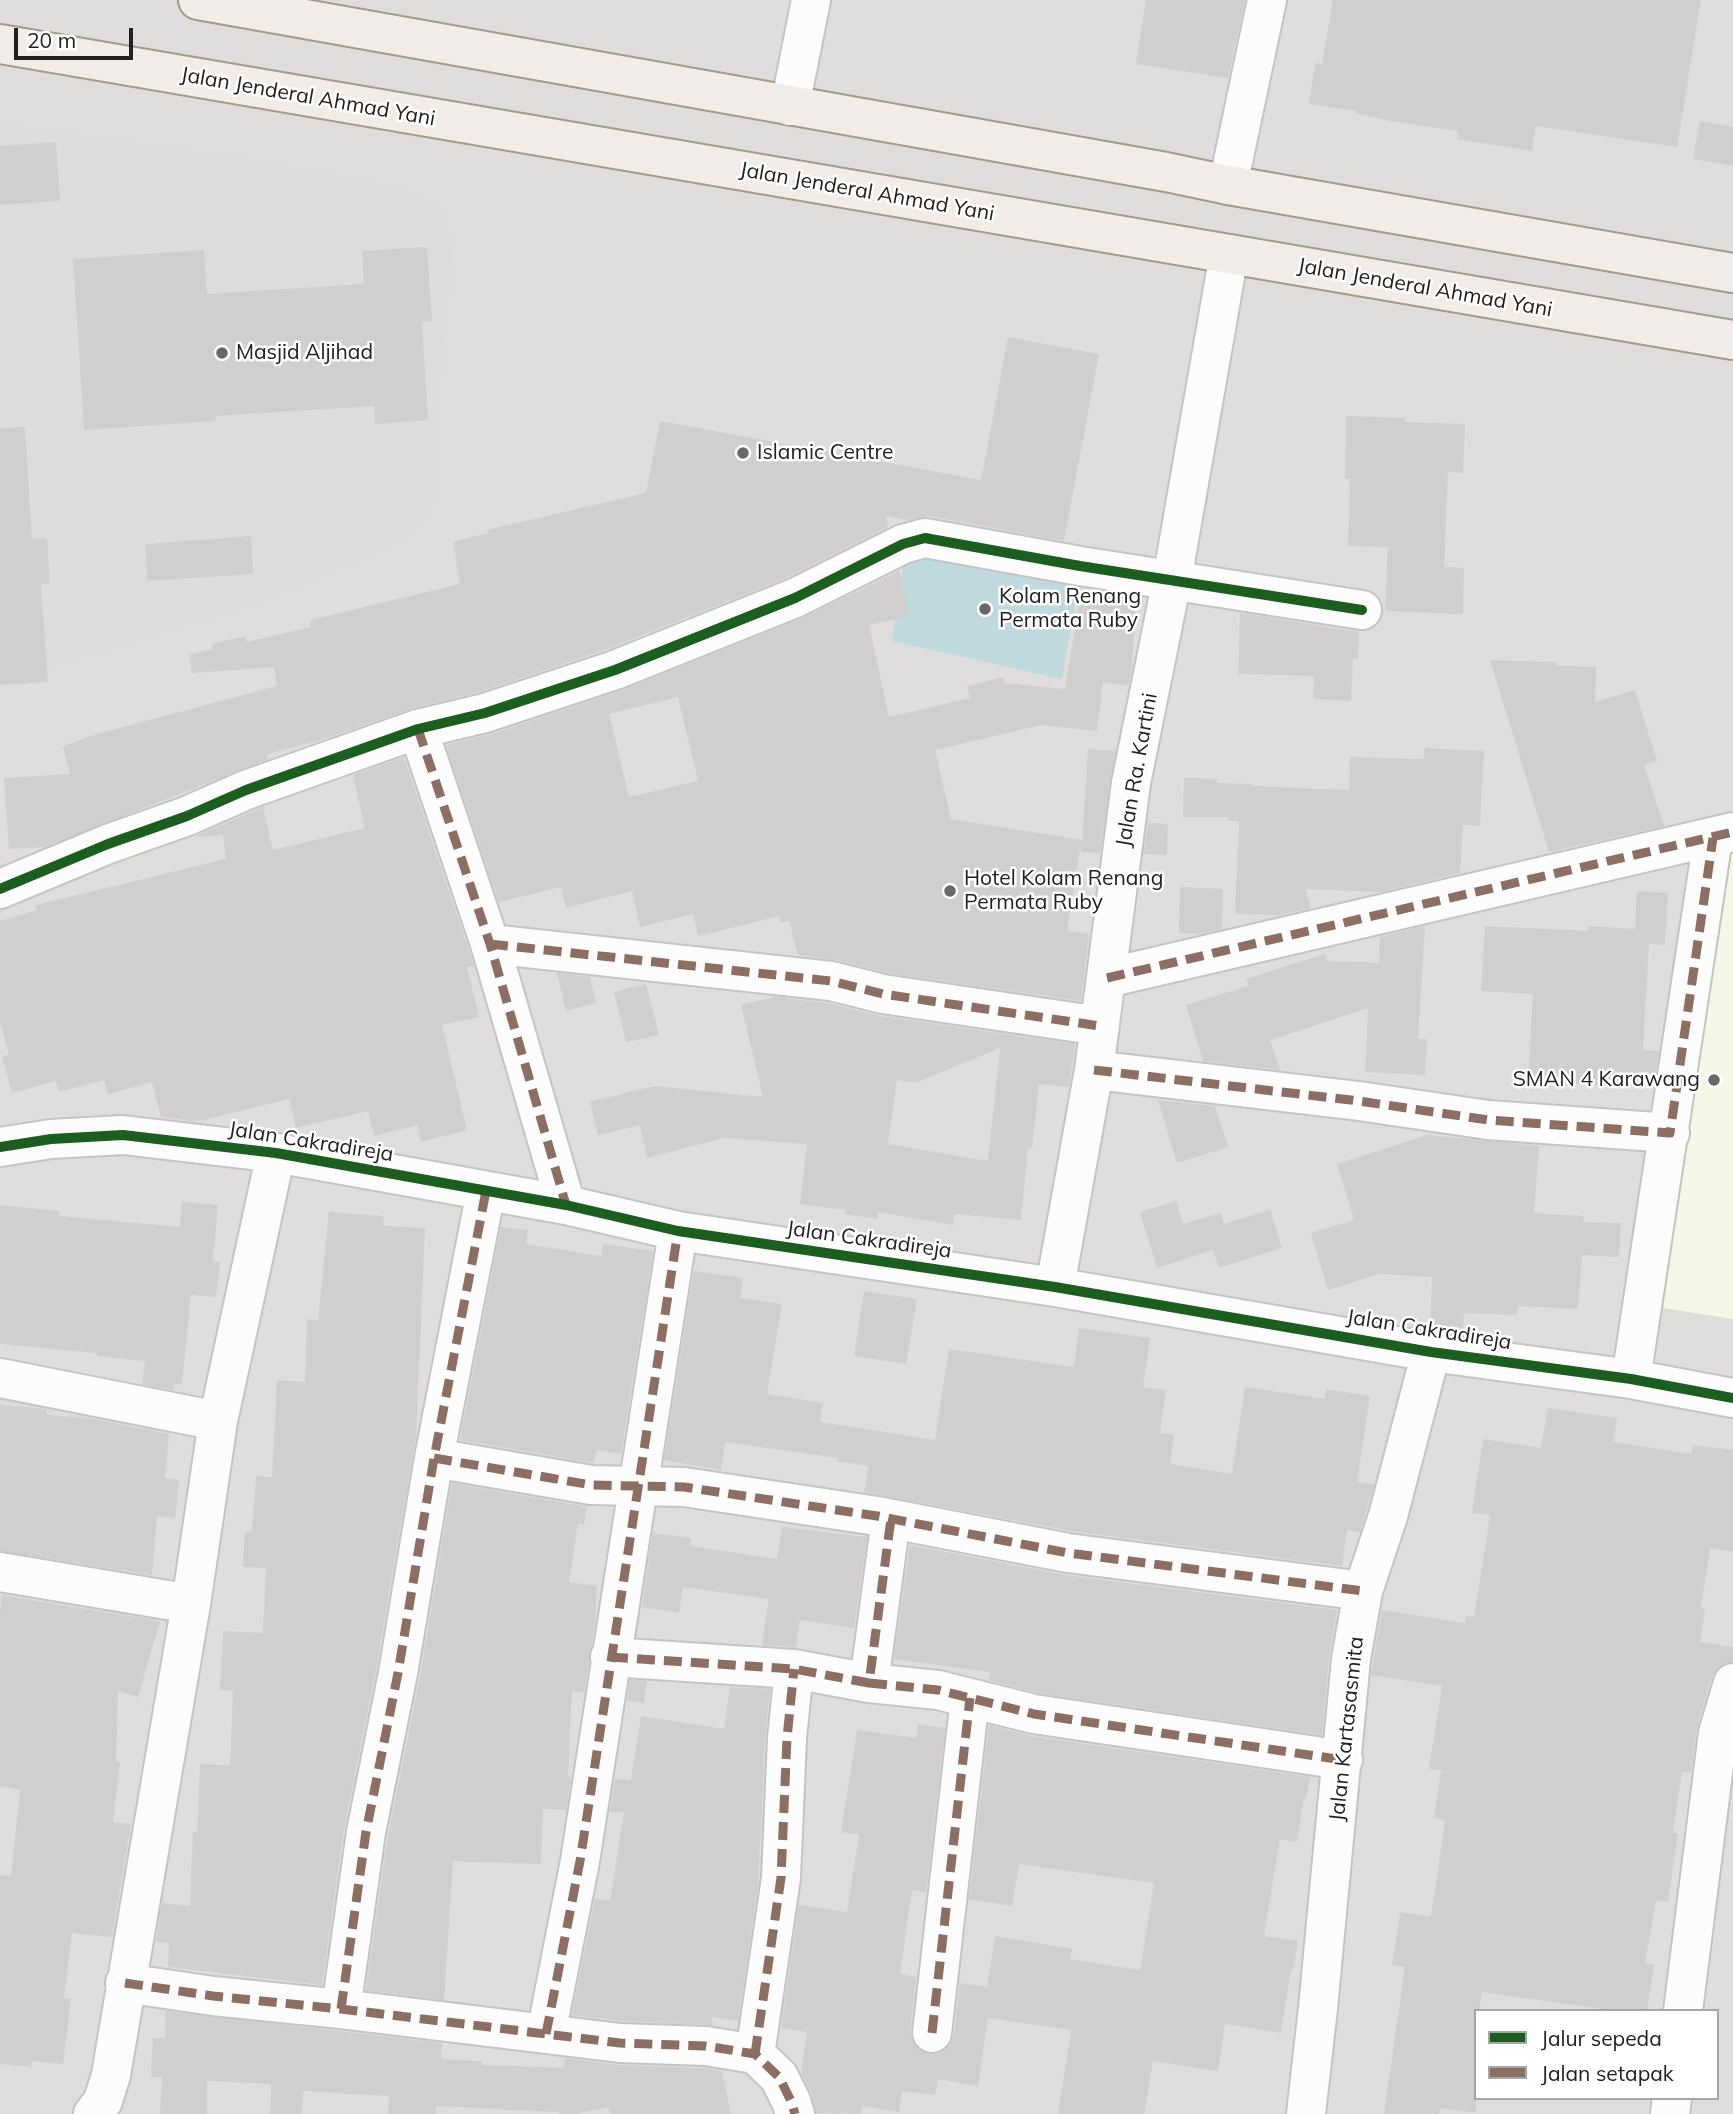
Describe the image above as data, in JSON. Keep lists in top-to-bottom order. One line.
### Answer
{"streets":{"main road":["Jalan Jenderal Ahmad Yani"],"street":["Jalan Ra. Kartini","Jalan Cakradireja","Jalan Kartasasmita"]},"crossings":[["Jalan Jenderal Ahmad Yani","Jalan Ra. Kartini"],["Jalan Ra. Kartini","Jalan Cakradireja"],["Jalan Cakradireja","Jalan Kartasasmita"]],"places":["Masjid Aljihad","Islamic Centre","Kolam Renang Permata Ruby","Hotel Kolam Renang Permata Ruby","SMAN 4 Karawang"],"legend":["Jalur sepeda","Jalan setapak"],"scale_bar":"20 m"}
